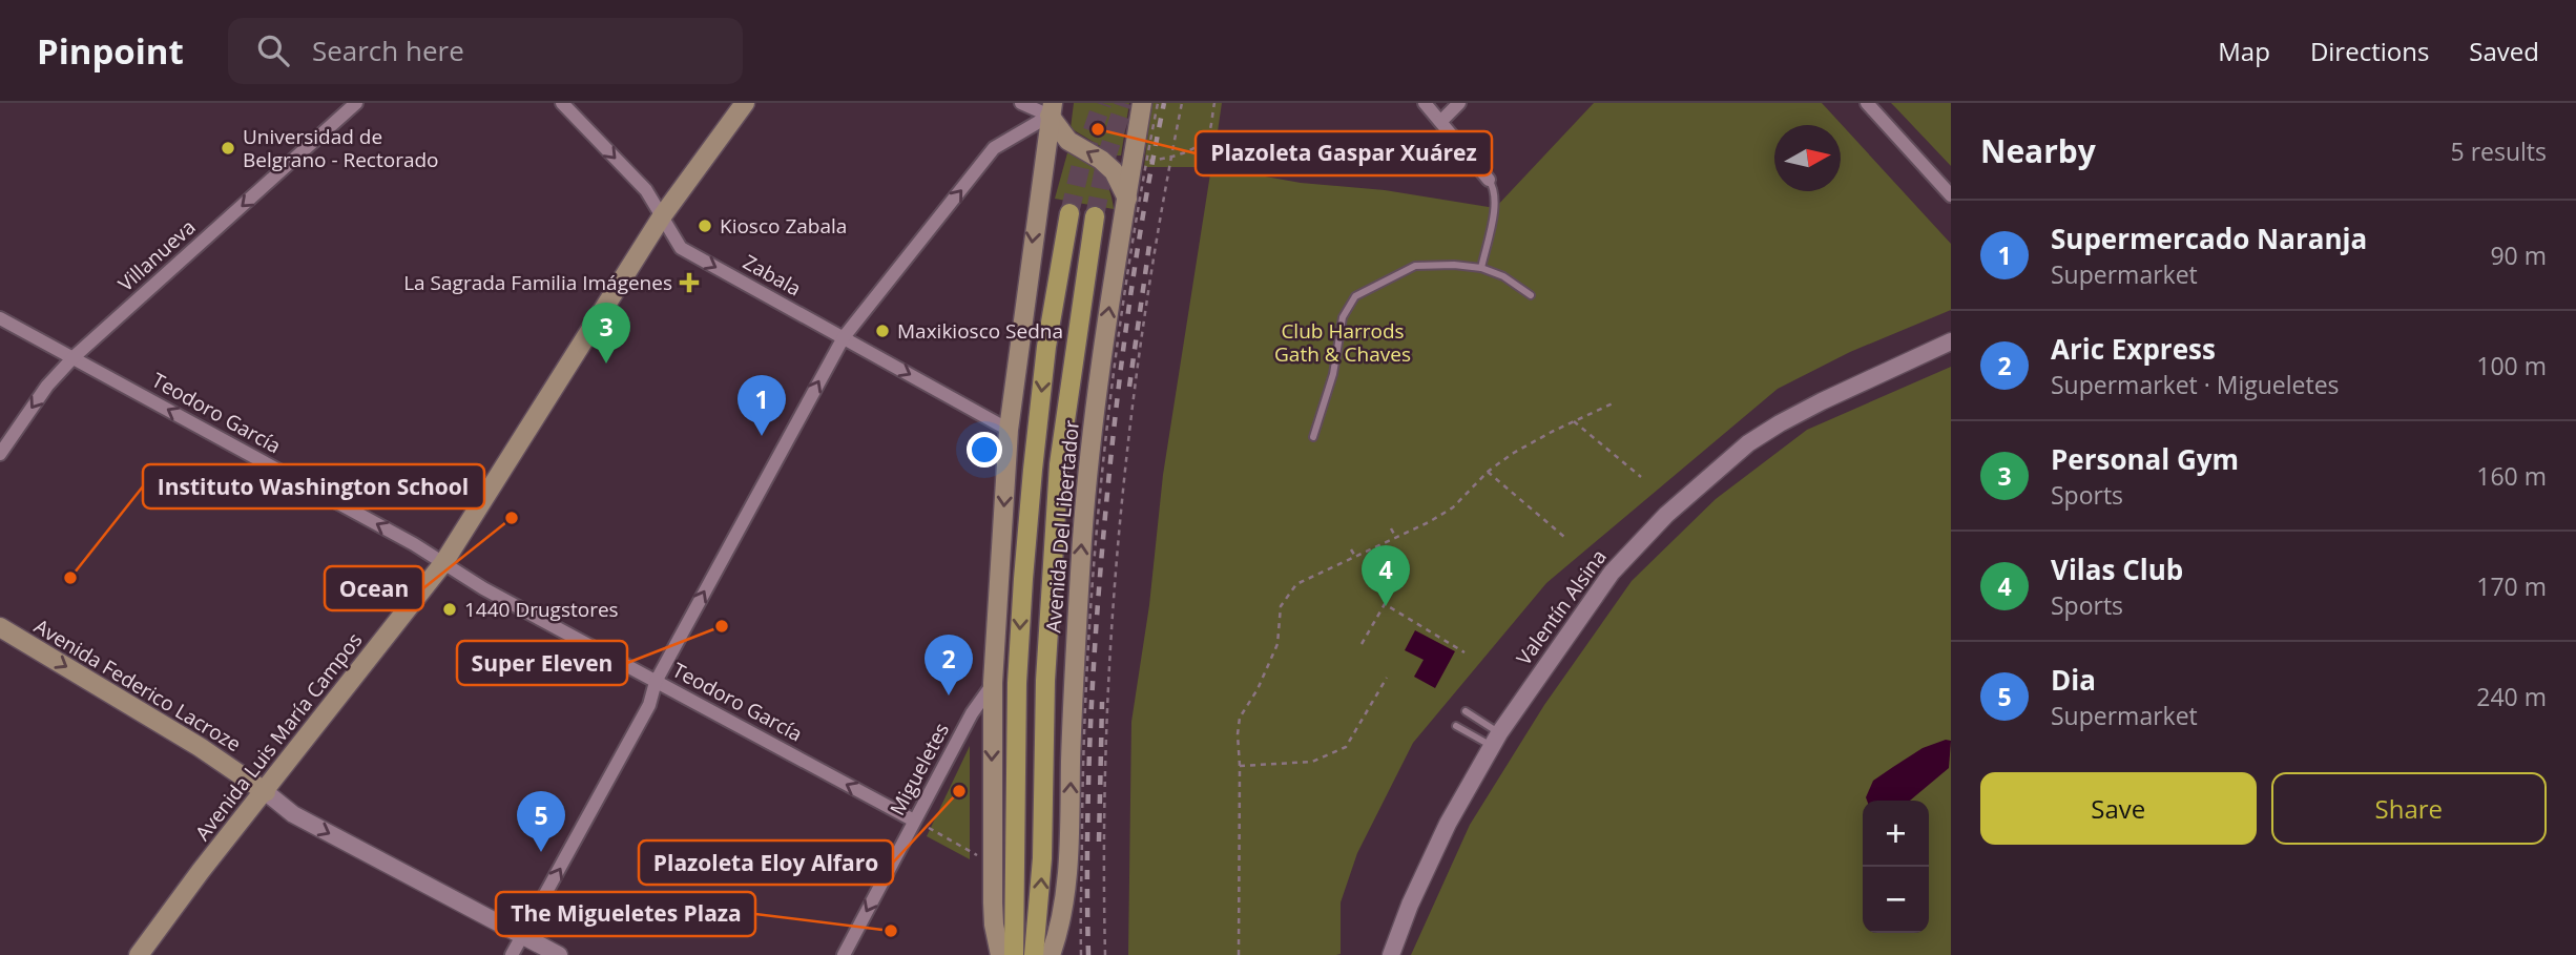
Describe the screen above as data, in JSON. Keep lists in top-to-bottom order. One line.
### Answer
{"streets":{"main road":["Avenida Del Libertador","Avenida Federico Lacroze","Avenida Luis María Campos"],"street":["Villanueva","Zabala","Teodoro García","Valentín Alsina","Migueletes"]},"crossings":[["Villanueva","Teodoro García"],["Zabala","Avenida Luis María Campos"],["Teodoro García","Avenida Luis María Campos"],["Teodoro García","Migueletes"],["Avenida Federico Lacroze","Avenida Luis María Campos"]],"one_way":["Villanueva","Zabala","Teodoro García","Avenida Federico Lacroze","Migueletes"],"parks":["Club Harrods Gath & Chaves"],"places":{"other":["Plazoleta Gaspar Xuárez","Universidad de Belgrano - Rectorado","Kiosco Zabala","Maxikiosco Sedna","Ocean","Instituto Washington School","1440 Drugstores","Super Eleven","Plazoleta Eloy Alfaro","The Migueletes Plaza"],"health":["La Sagrada Familia Imágenes"]},"north":"right","page":{"header":"Pinpoint","search":"Search here","nav":["Map","Directions","Saved"],"heading":["Nearby","5 results"],"list":[{"mark":"1","name":"Supermercado Naranja","note":"Supermarket","value":"90 m"},{"mark":"2","name":"Aric Express","note":"Supermarket · Migueletes","value":"100 m"},{"mark":"3","name":"Personal Gym","note":"Sports","value":"160 m"},{"mark":"4","name":"Vilas Club","note":"Sports","value":"170 m"},{"mark":"5","name":"Dia","note":"Supermarket","value":"240 m"}],"pins":["3","1","4","2","5"],"buttons":["Save","Share"],"map_buttons":["+","−"]}}
